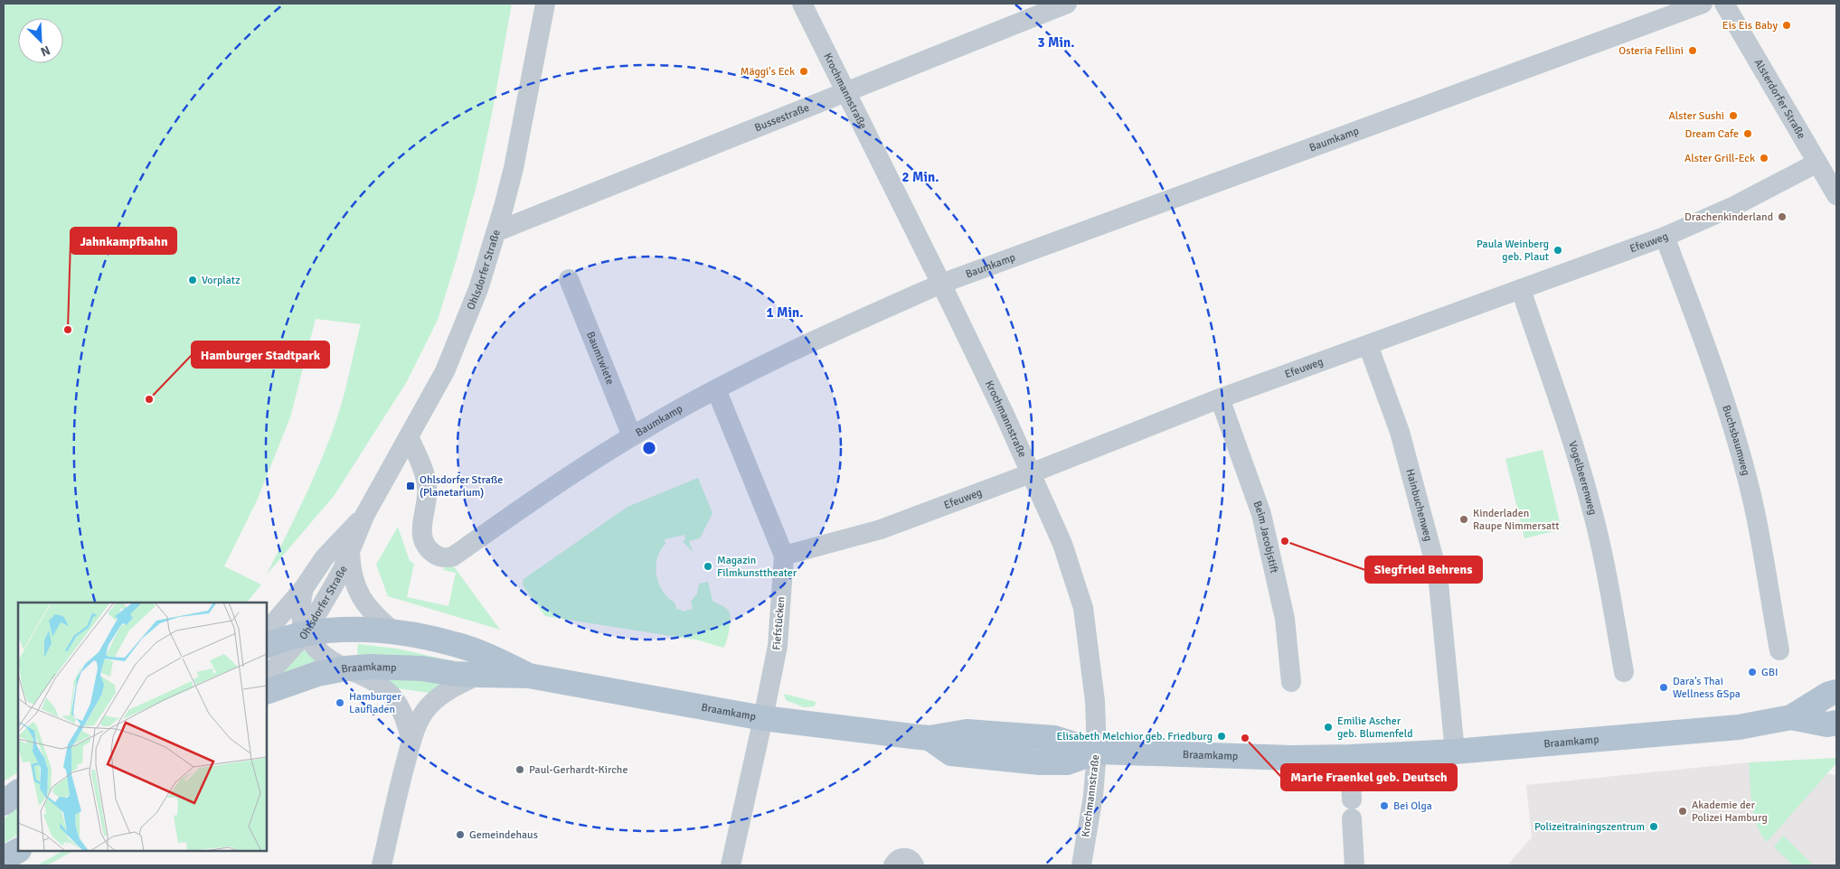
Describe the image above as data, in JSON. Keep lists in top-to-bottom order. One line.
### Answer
{"streets":{"main road":["Braamkamp"],"street":["Krochmannstraße","Alsterdorfer Straße","Bussestraße","Baumkamp","Efeuweg","Ohlsdorfer Straße","Baumtwiete","Buchsbaumweg","Vogelbeerenweg","Hainbuchenweg","Beim Jacobjstift","Fiefstücken"]},"crossings":[["Krochmannstraße","Bussestraße"],["Krochmannstraße","Baumkamp"],["Krochmannstraße","Efeuweg"],["Krochmannstraße","Braamkamp"],["Alsterdorfer Straße","Efeuweg"],["Bussestraße","Ohlsdorfer Straße"],["Baumkamp","Ohlsdorfer Straße"],["Baumkamp","Baumtwiete"],["Baumkamp","Fiefstücken"],["Efeuweg","Buchsbaumweg"],["Efeuweg","Vogelbeerenweg"],["Efeuweg","Hainbuchenweg"],["Efeuweg","Beim Jacobjstift"],["Efeuweg","Fiefstücken"],["Ohlsdorfer Straße","Braamkamp"],["Hainbuchenweg","Braamkamp"],["Fiefstücken","Braamkamp"]],"places":{"other":["Eis Eis Baby","Osteria Fellini","Mäggi's Eck","Alster Sushi","Dream Cafe","Alster Grill-Eck","Drachenkinderland","Paula Weinberg geb. Plaut","Vorplatz","Jahnkampfbahn","Hamburger Stadtpark","Kinderladen Raupe Nimmersatt","Siegfried Behrens","Magazin Filmkunsttheater","GBI","Dara’s Thai Wellness &Spa","Hamburger Laufladen","Emilie Ascher geb. Blumenfeld","Elisabeth Melchior geb. Friedburg","Marie Fraenkel geb. Deutsch","Paul-Gerhardt-Kirche","Bei Olga","Akademie der Polizei Hamburg","Polizeitrainingszentrum","Gemeindehaus"],"transit":["Ohlsdorfer Straße (Planetarium)"]},"north":"bottom right","rings":["3 Min.","2 Min.","1 Min."]}
